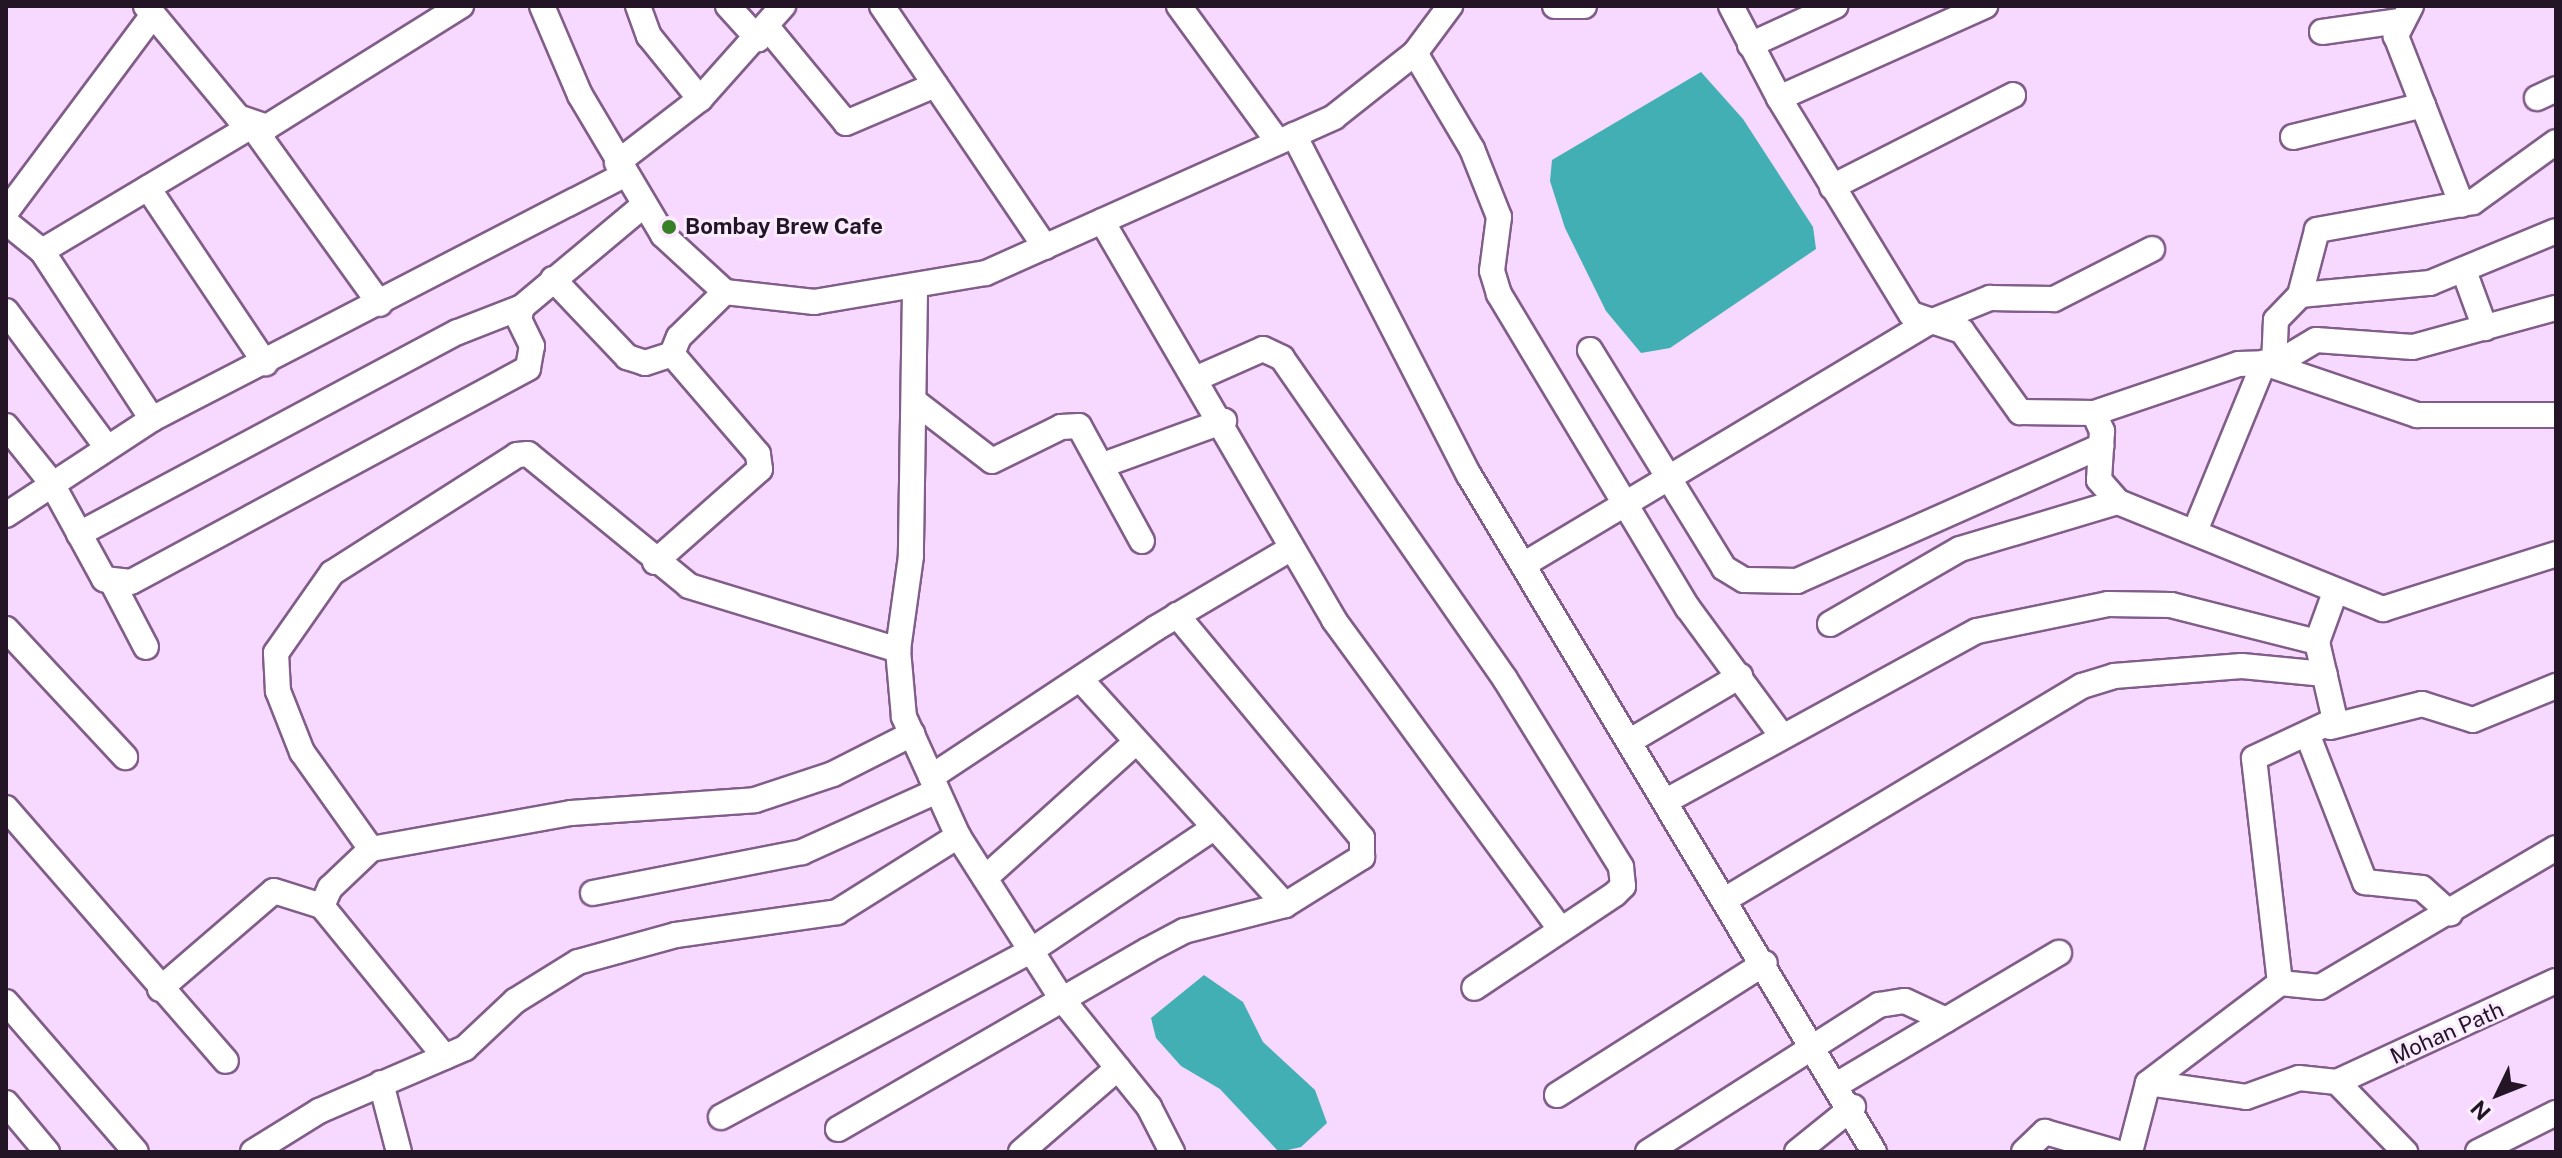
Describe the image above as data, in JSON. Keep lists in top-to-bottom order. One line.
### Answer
{"streets":{"street":["Mohan Path"]},"places":["Bombay Brew Cafe"],"north":"bottom left"}
